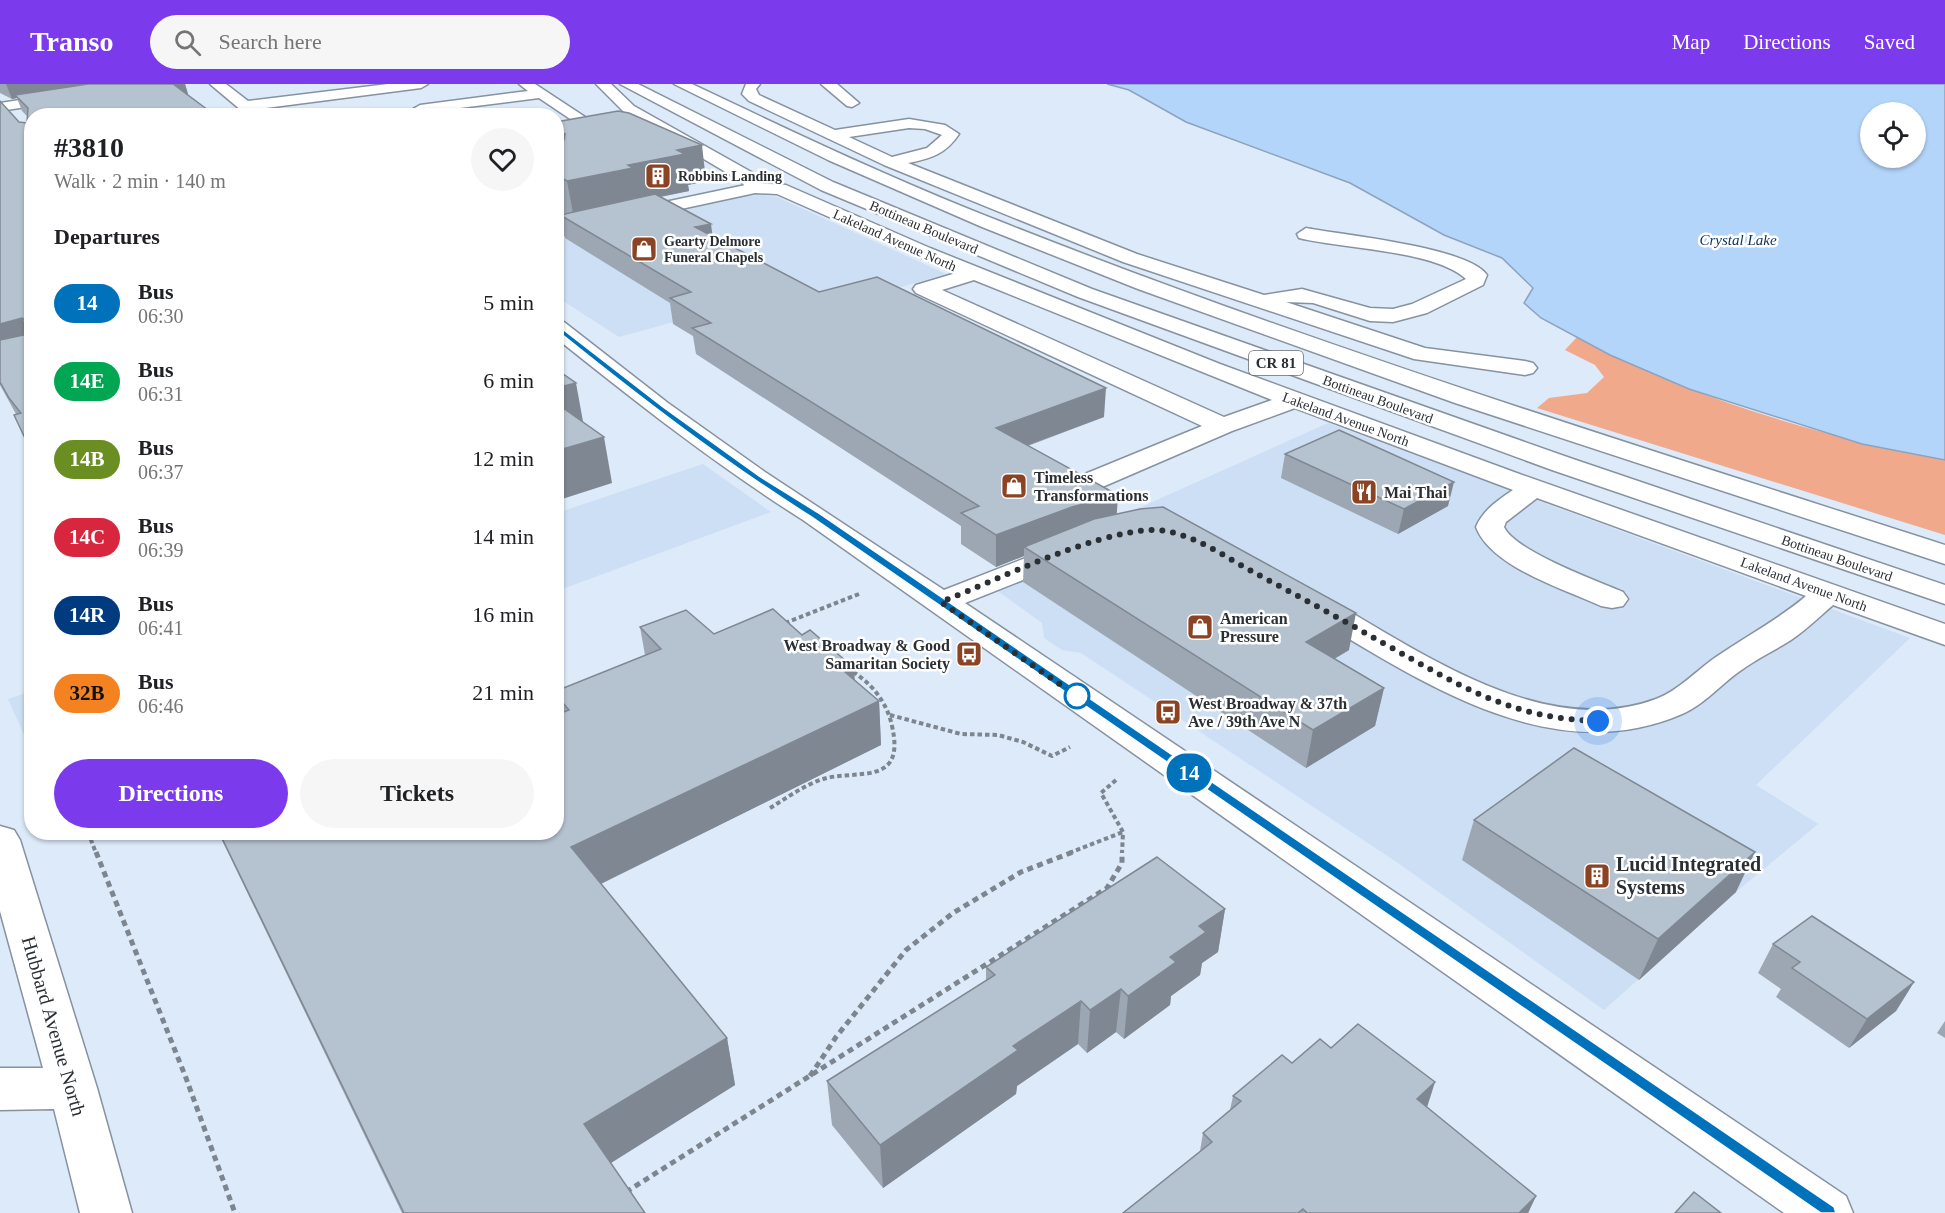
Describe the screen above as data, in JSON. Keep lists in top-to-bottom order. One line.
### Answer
{"streets":{"street":["Bottineau Boulevard","Lakeland Avenue North","CR 81","Hubbard Avenue North"]},"water":["Crystal Lake"],"places":{"building":["Robbins Landing","Lucid Integrated Systems"],"shop":["Gearty Delmore Funeral Chapels","Timeless Transformations","American Pressure"],"restaurant":["Mai Thai"],"bus stop":["West Broadway & Good Samaritan Society","West Broadway & 37th Ave / 39th Ave N"]},"lines":["bus line 14"],"page":{"header":"Transo","search":"Search here","nav":["Map","Directions","Saved"],"on_map":"14","heading":[["#3810","Walk · 2 min · 140 m"],"Departures"],"list":[{"mark":"14","name":"Bus","note":"06:30","value":"5 min"},{"mark":"14E","name":"Bus","note":"06:31","value":"6 min"},{"mark":"14B","name":"Bus","note":"06:37","value":"12 min"},{"mark":"14C","name":"Bus","note":"06:39","value":"14 min"},{"mark":"14R","name":"Bus","note":"06:41","value":"16 min"},{"mark":"32B","name":"Bus","note":"06:46","value":"21 min"}],"buttons":["Directions","Tickets"]}}
